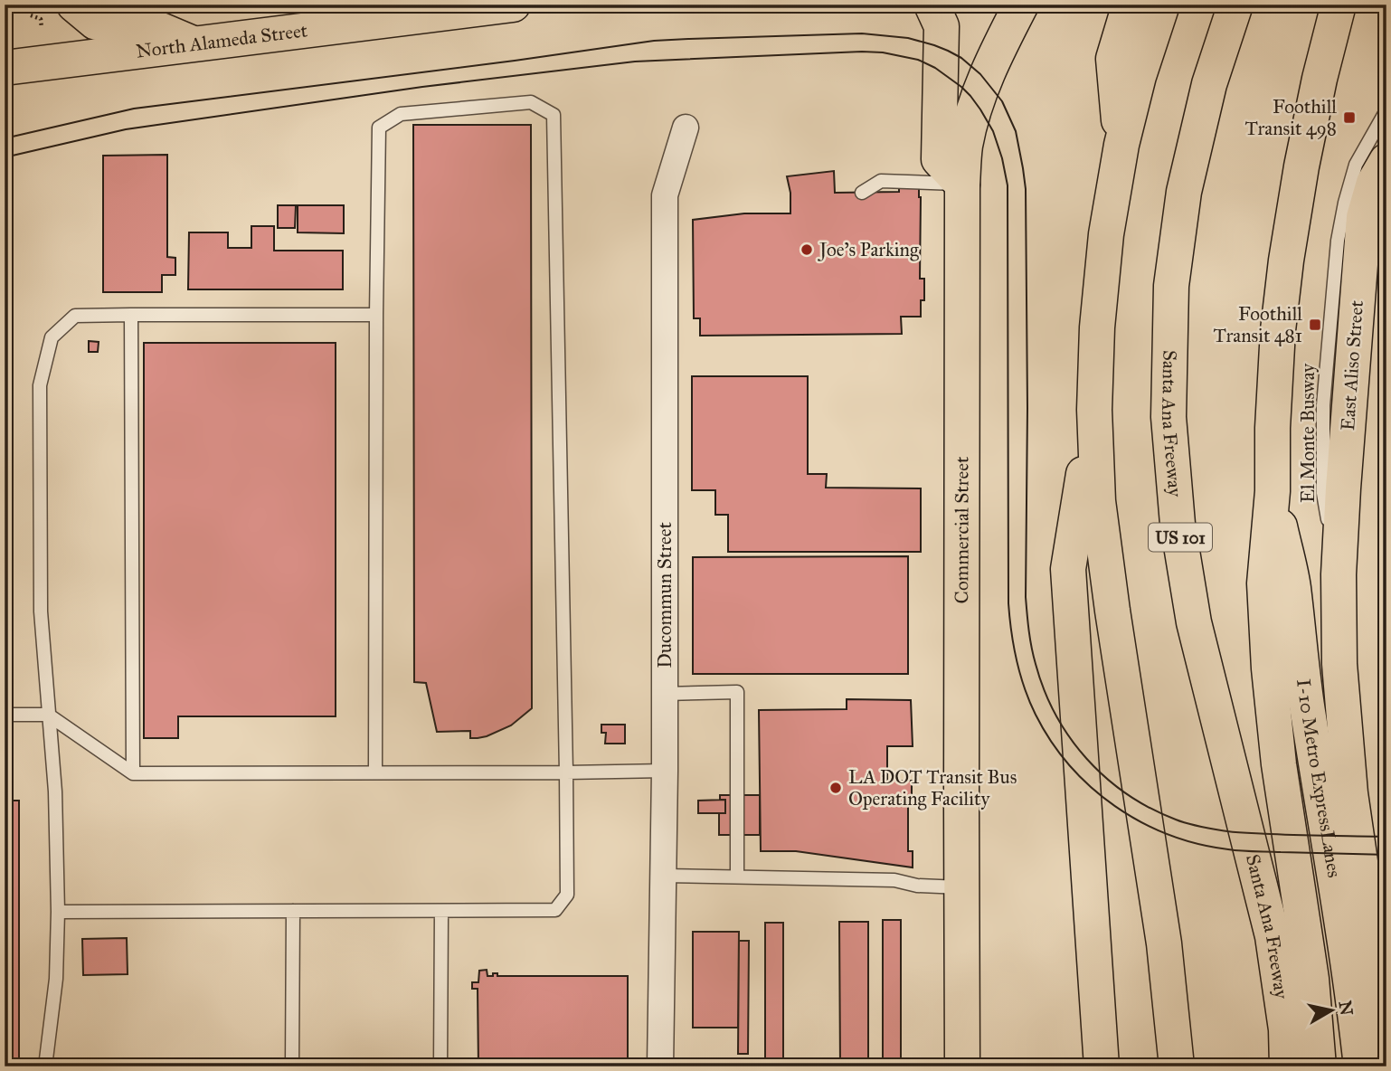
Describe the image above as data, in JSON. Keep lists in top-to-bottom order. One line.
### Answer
{"streets":{"main road":["North Alameda Street","East Aliso Street","Santa Ana Freeway","Commercial Street","US 101","I-10 Metro ExpressLanes"],"street":["Ducommun Street"],"lane":["El Monte Busway"]},"crossings":[["East Aliso Street","El Monte Busway"],["East Aliso Street","I-10 Metro ExpressLanes"],["El Monte Busway","I-10 Metro ExpressLanes"]],"places":{"transit":["Foothill Transit 498","Foothill Transit 481"],"other":["Joe's Parking","LA DOT Transit Bus Operating Facility"]},"north":"right"}
